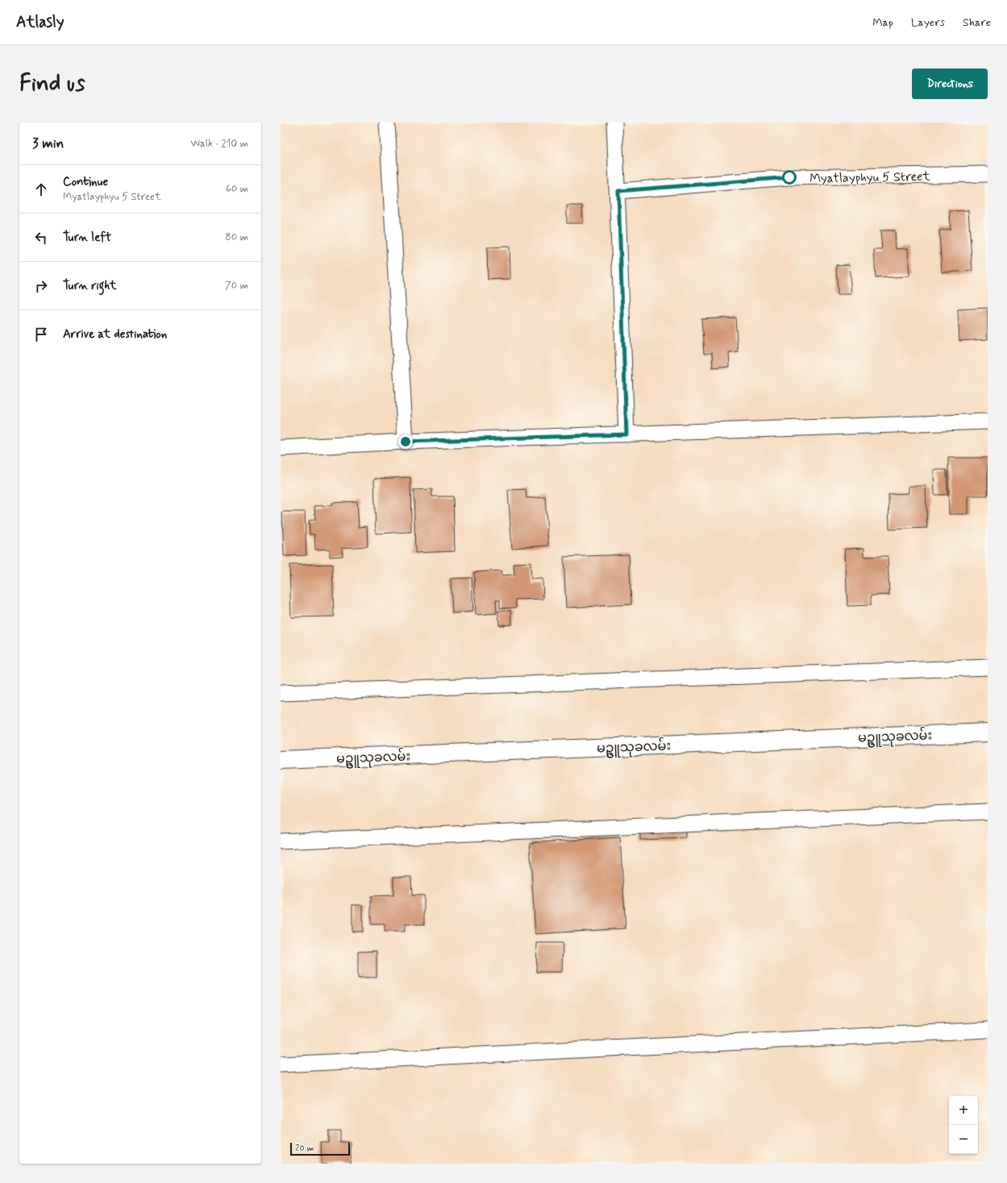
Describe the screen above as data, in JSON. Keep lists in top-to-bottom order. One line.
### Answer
{"streets":{"street":["Myatlayphyu 5 Street","မဥ္ဇူသုခလမ်း"]},"scale_bar":"20 m","page":{"header":"Atlasly","nav":["Map","Layers","Share"],"buttons":"Directions","title":"Find us","heading":["3 min","Walk · 210 m"],"list":[["Continue","Myatlayphyu 5 Street","60 m"],["Turn left","80 m"],["Turn right","70 m"],"Arrive at destination"],"map_buttons":["+","−"],"scale":"20 m"}}
